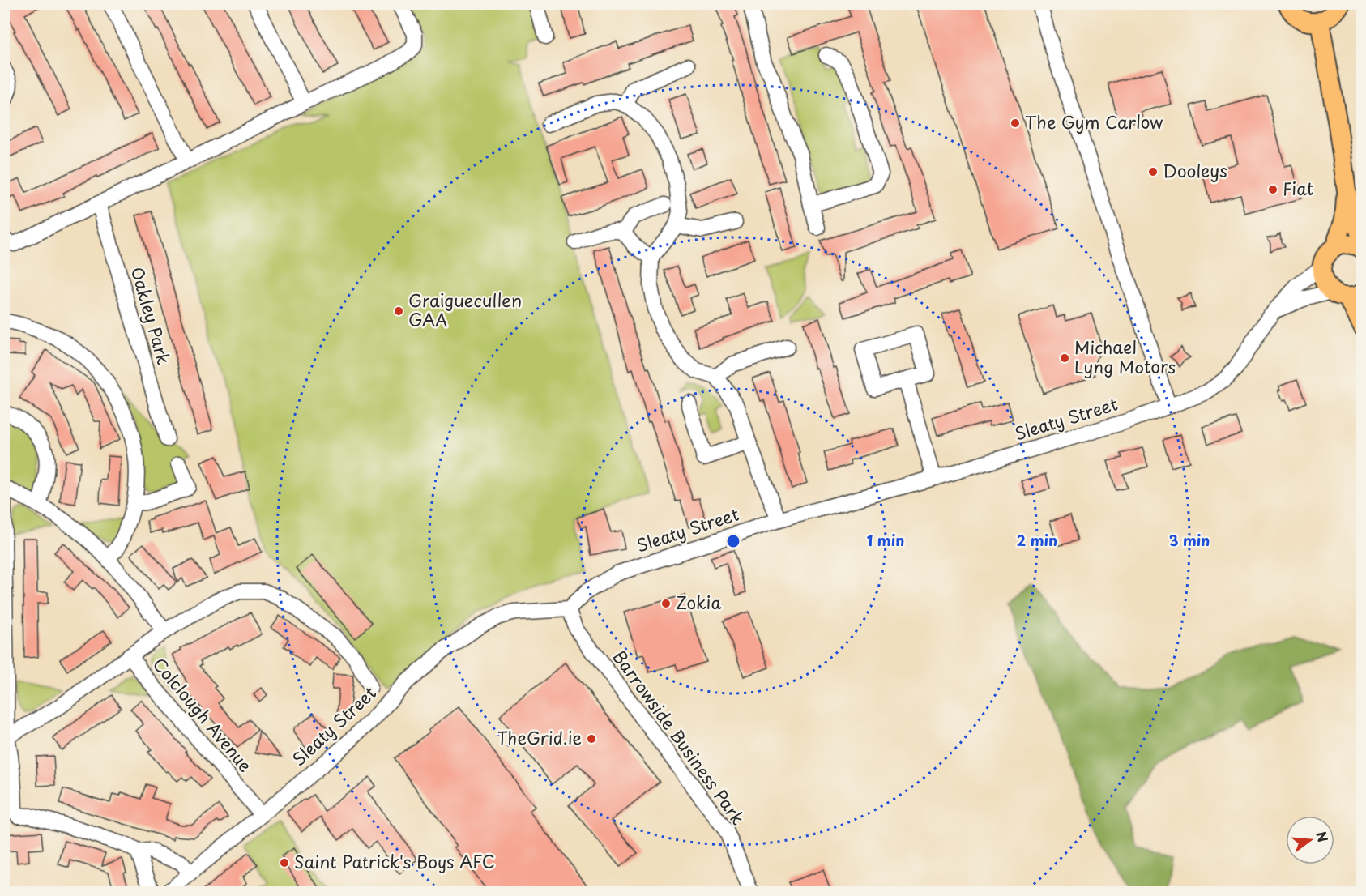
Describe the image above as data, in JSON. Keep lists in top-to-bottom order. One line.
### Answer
{"streets":{"street":["Oakley Park","Sleaty Street","Colclough Avenue","Barrowside Business Park"]},"crossings":[["Sleaty Street","Colclough Avenue"],["Sleaty Street","Barrowside Business Park"]],"places":["The Gym Carlow","Dooleys","Fiat","Graiguecullen GAA","Michael Lyng Motors","Zokia","TheGrid.ie","Saint Patrick's Boys AFC"],"north":"right","rings":["1 min","2 min","3 min"]}
